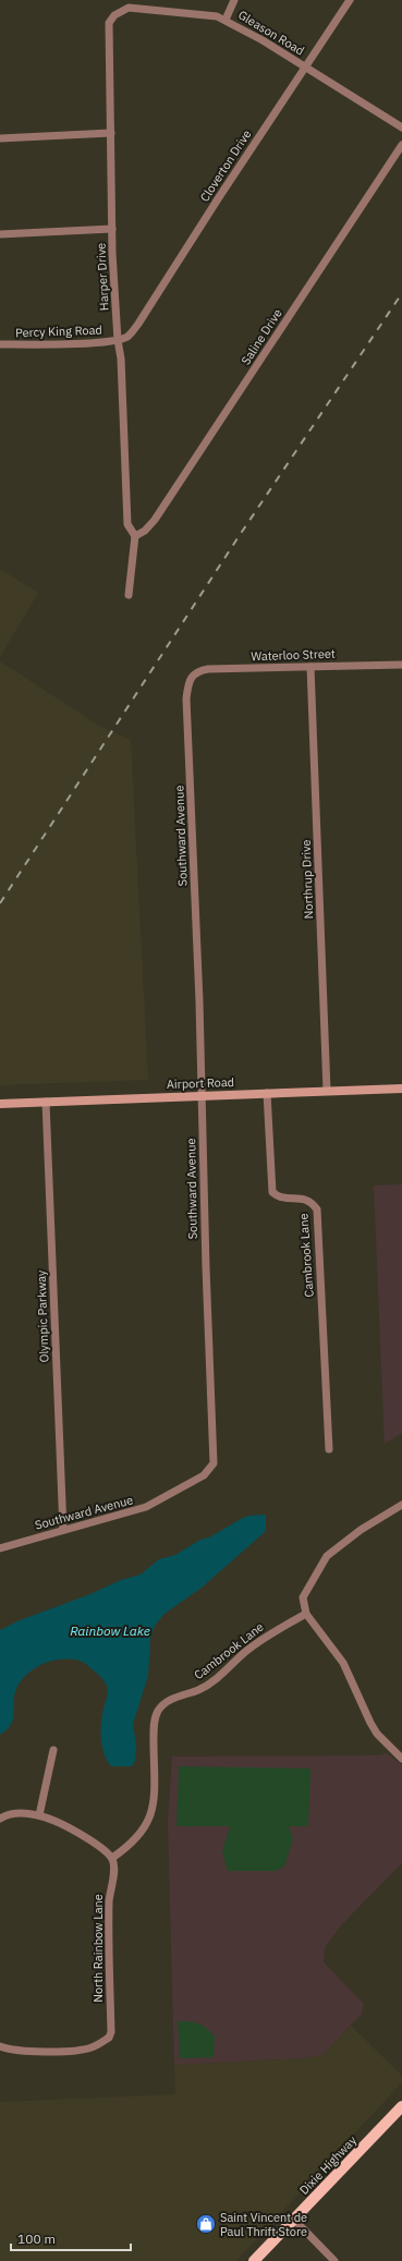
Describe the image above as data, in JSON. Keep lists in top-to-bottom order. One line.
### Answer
{"streets":{"main road":["Dixie Highway"],"street":["Gleason Road","Cloverton Drive","Harper Drive","Percy King Road","Saline Drive","Waterloo Street","Southward Avenue","Northrup Drive","Airport Road","Cambrook Lane","Olympic Parkway","North Rainbow Lane"]},"crossings":[["Gleason Road","Cloverton Drive"],["Gleason Road","Harper Drive"],["Cloverton Drive","Harper Drive"],["Cloverton Drive","Percy King Road"],["Harper Drive","Percy King Road"],["Harper Drive","Saline Drive"],["Waterloo Street","Southward Avenue"],["Waterloo Street","Northrup Drive"],["Southward Avenue","Airport Road"],["Southward Avenue","Olympic Parkway"],["Northrup Drive","Airport Road"],["Airport Road","Cambrook Lane"],["Airport Road","Olympic Parkway"],["Cambrook Lane","North Rainbow Lane"]],"water":["Rainbow Lake"],"places":{"shop":["Saint Vincent de Paul Thrift Store"]},"scale_bar":"100 m"}
